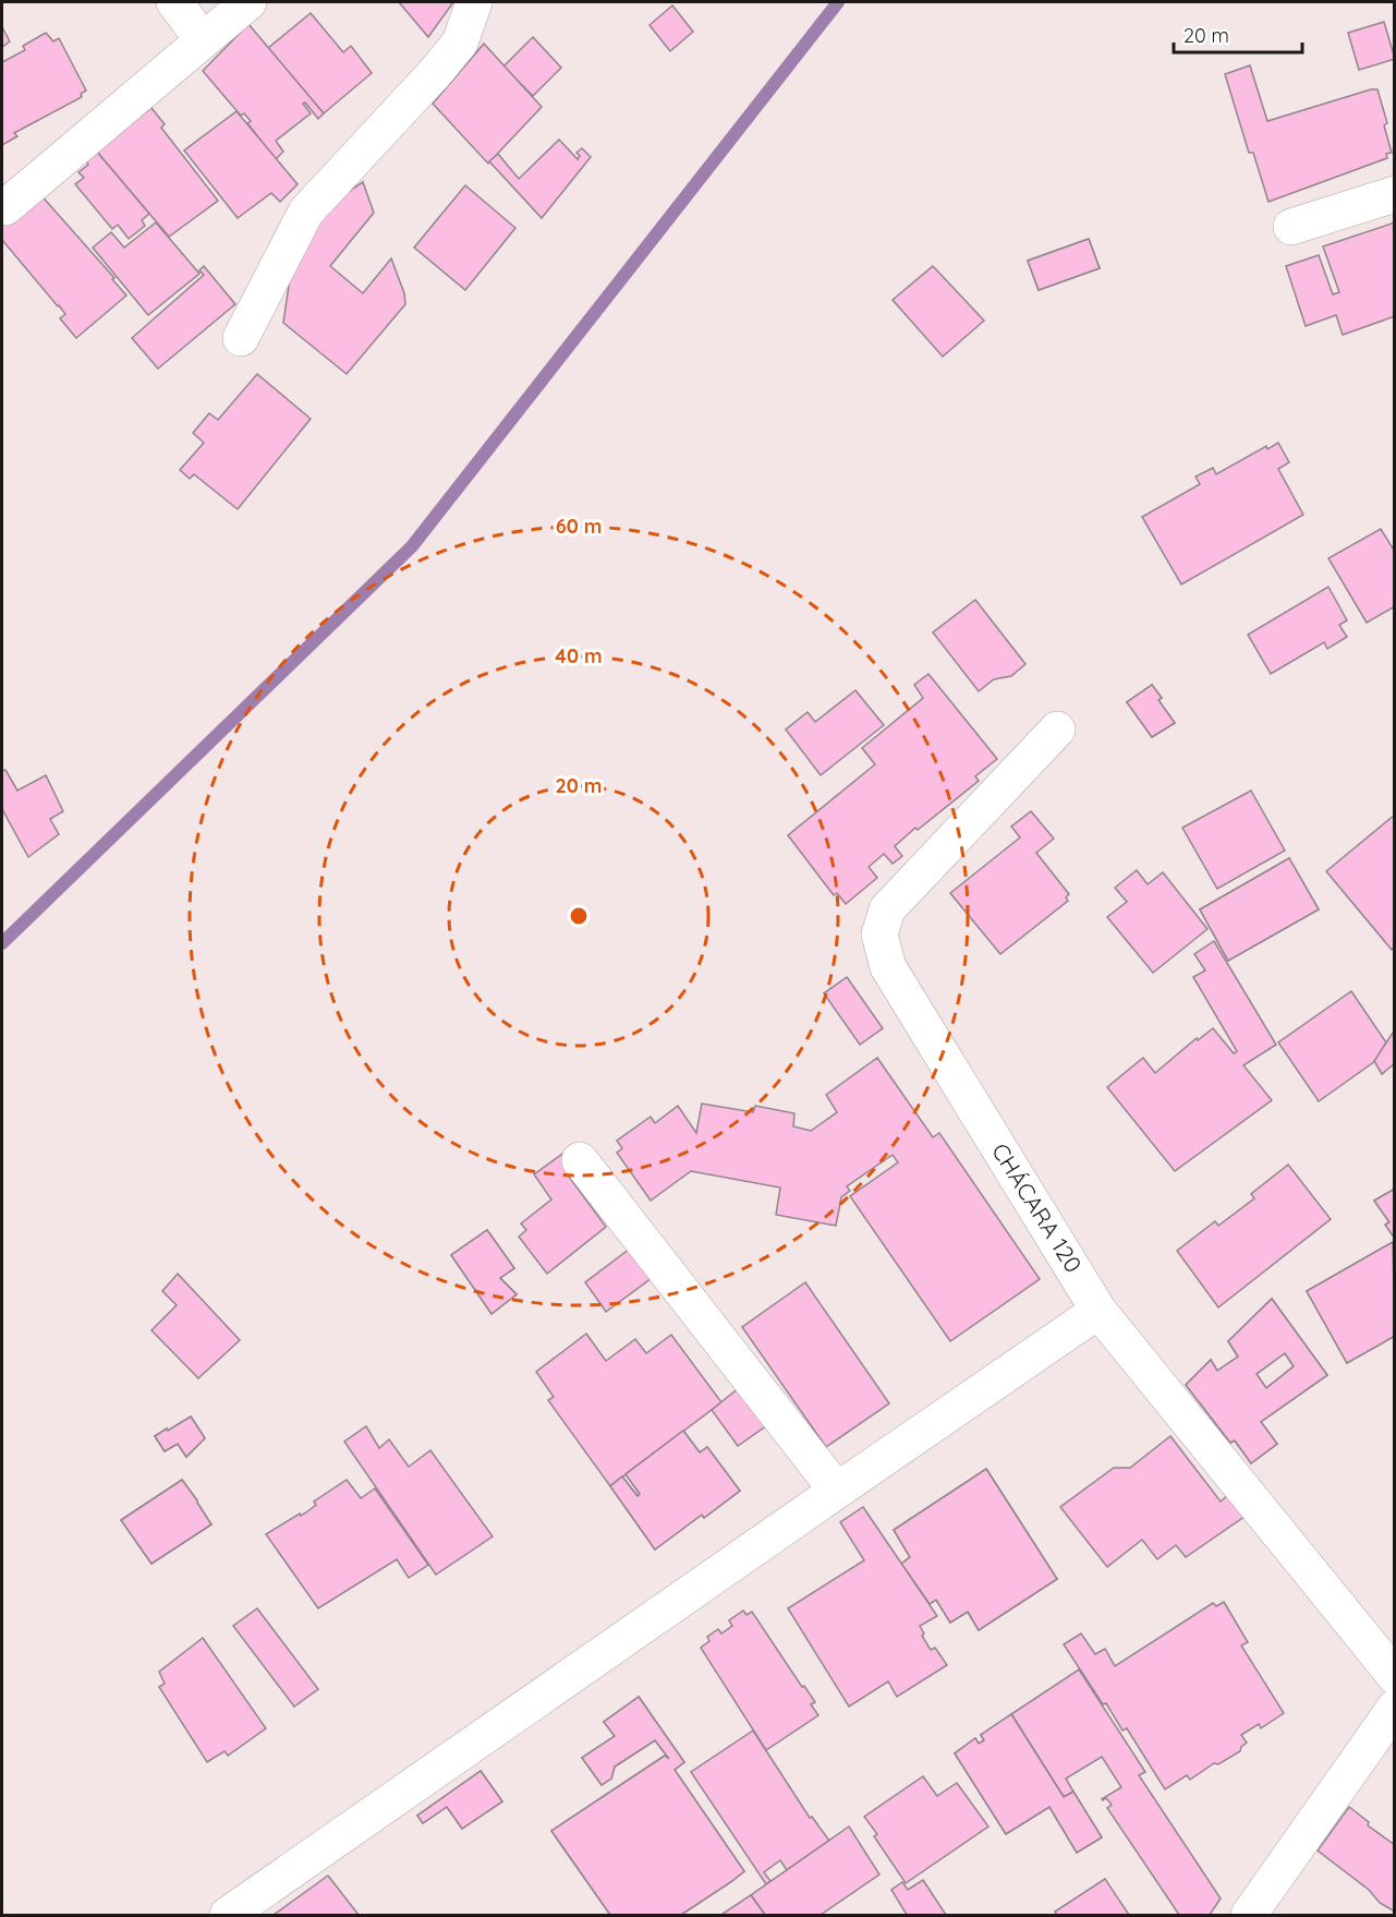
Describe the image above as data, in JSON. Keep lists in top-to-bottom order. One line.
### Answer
{"streets":{"street":["CHÁCARA 120"]},"scale_bar":"20 m","rings":["60 m","40 m","20 m"]}
